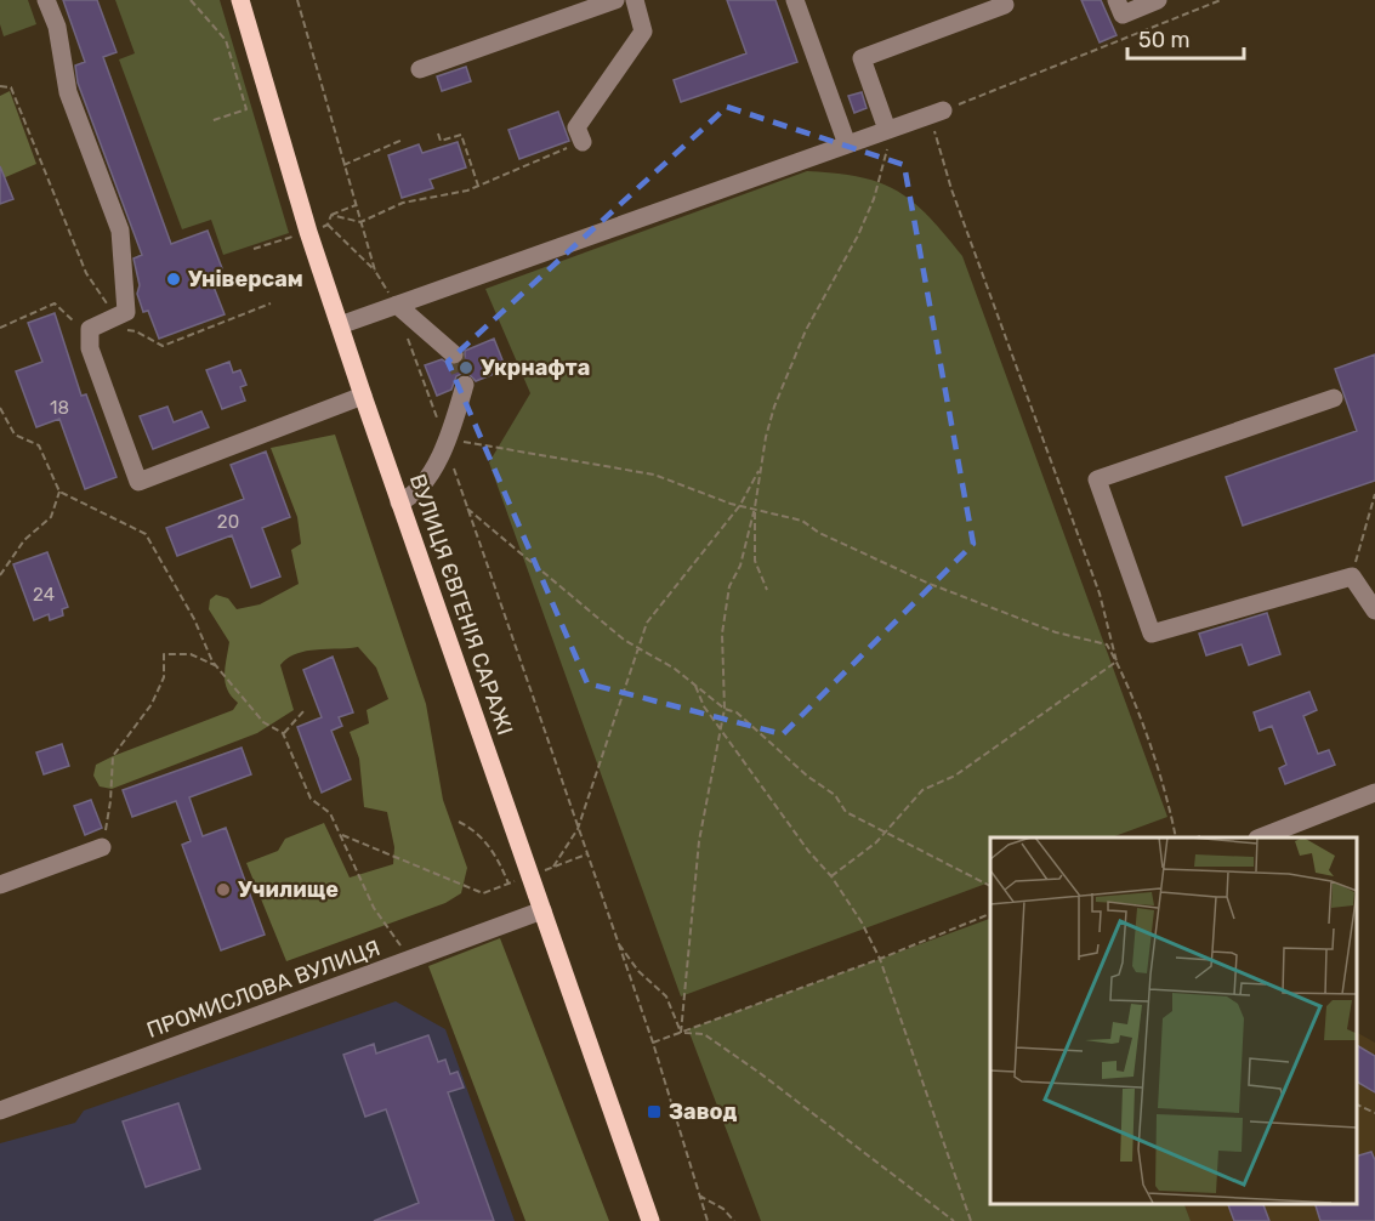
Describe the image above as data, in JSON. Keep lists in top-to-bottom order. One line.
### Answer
{"streets":{"main road":["ВУЛИЦЯ ЄВГЕНІЯ САРАЖІ"],"street":["ПРОМИСЛОВА ВУЛИЦЯ"]},"crossings":[["ВУЛИЦЯ ЄВГЕНІЯ САРАЖІ","ПРОМИСЛОВА ВУЛИЦЯ"]],"places":{"other":["Універсам","Укрнафта","Училище"],"transit":["Завод"]},"house_numbers":["18","20","24"],"scale_bar":"50 m"}
